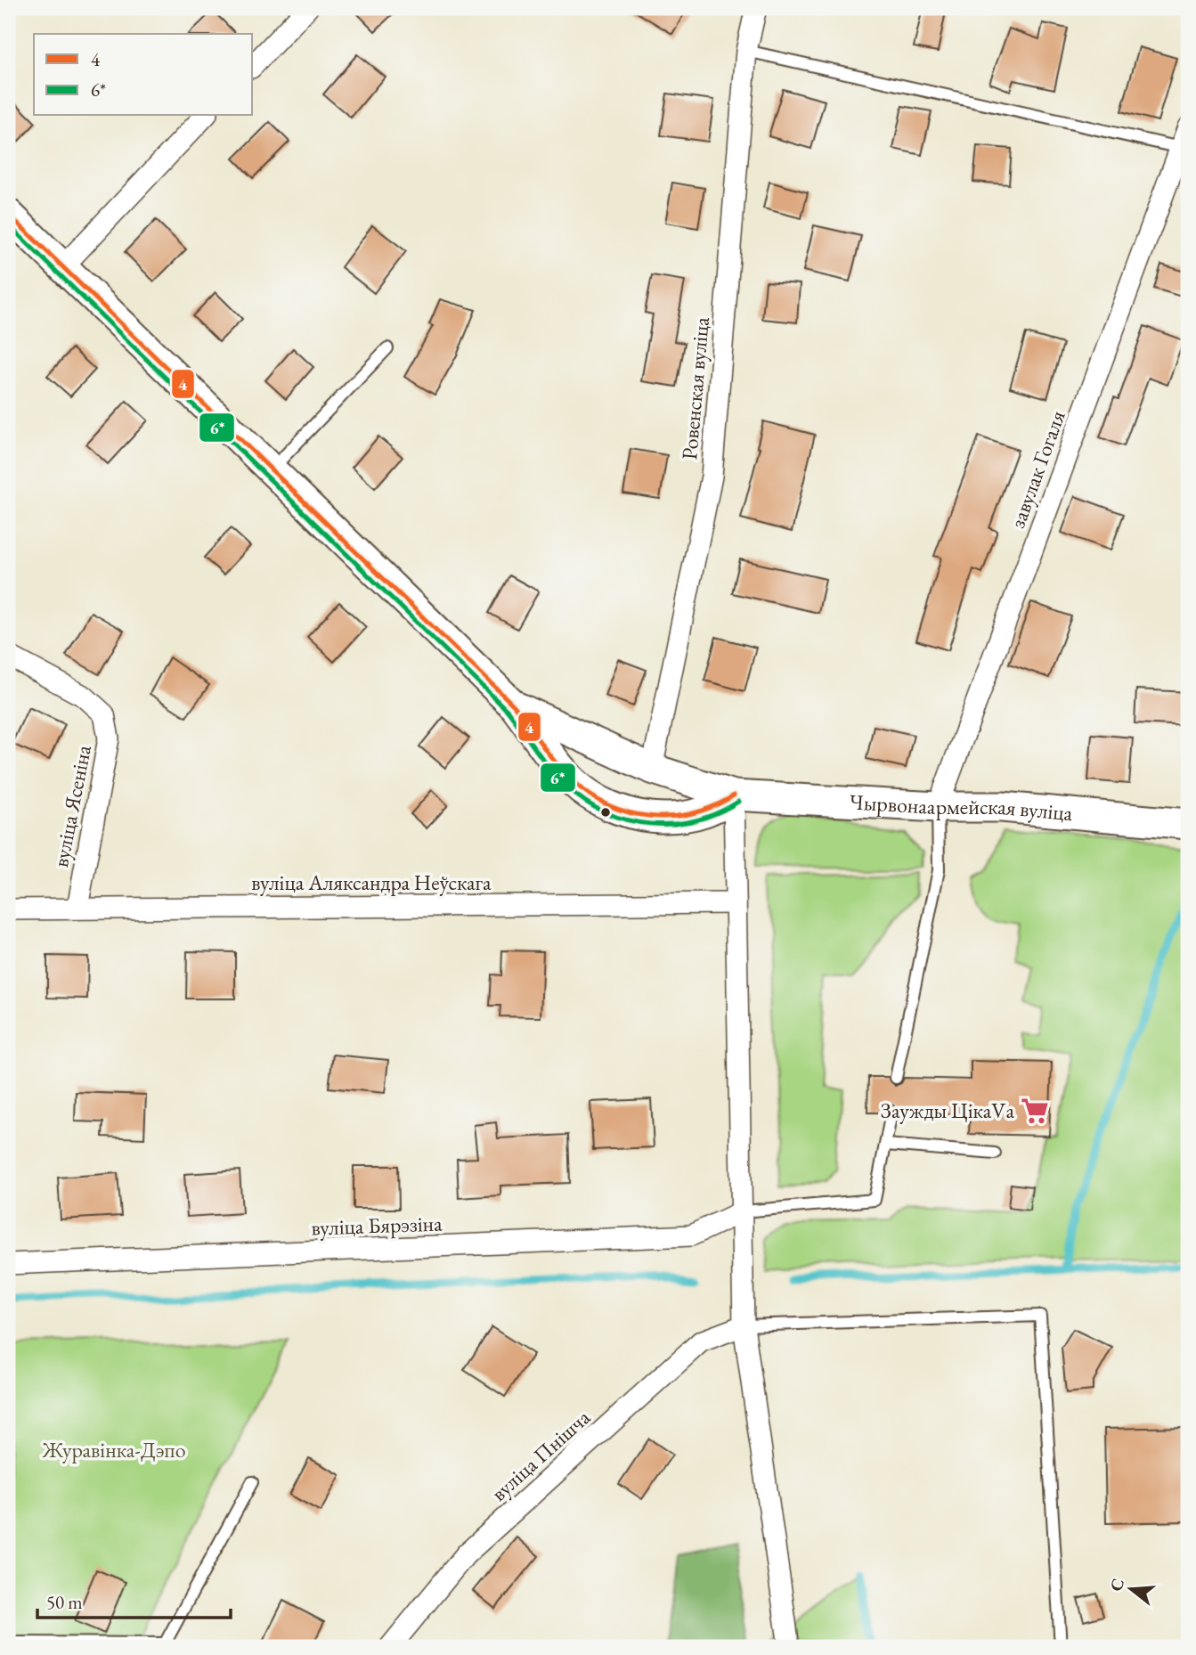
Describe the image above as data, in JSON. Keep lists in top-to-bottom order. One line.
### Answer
{"streets":{"main road":["Чырвонаармейская вуліца"],"street":["Ровенская вуліца","завулак Гогаля","вуліца Ясеніна","вуліца Аляксандра Неўскага","вуліца Бярэзіна","вуліца Пнішча"]},"crossings":[["Ровенская вуліца","Чырвонаармейская вуліца"],["завулак Гогаля","Чырвонаармейская вуліца"],["вуліца Ясеніна","вуліца Аляксандра Неўскага"]],"parks":["Журавінка-Дэпо"],"places":{"supermarket":["Заужды ЦікаVа"]},"lines":["transit line 4","transit line 6*"],"legend":["4","6*"],"scale_bar":"50 m","north":"left"}
